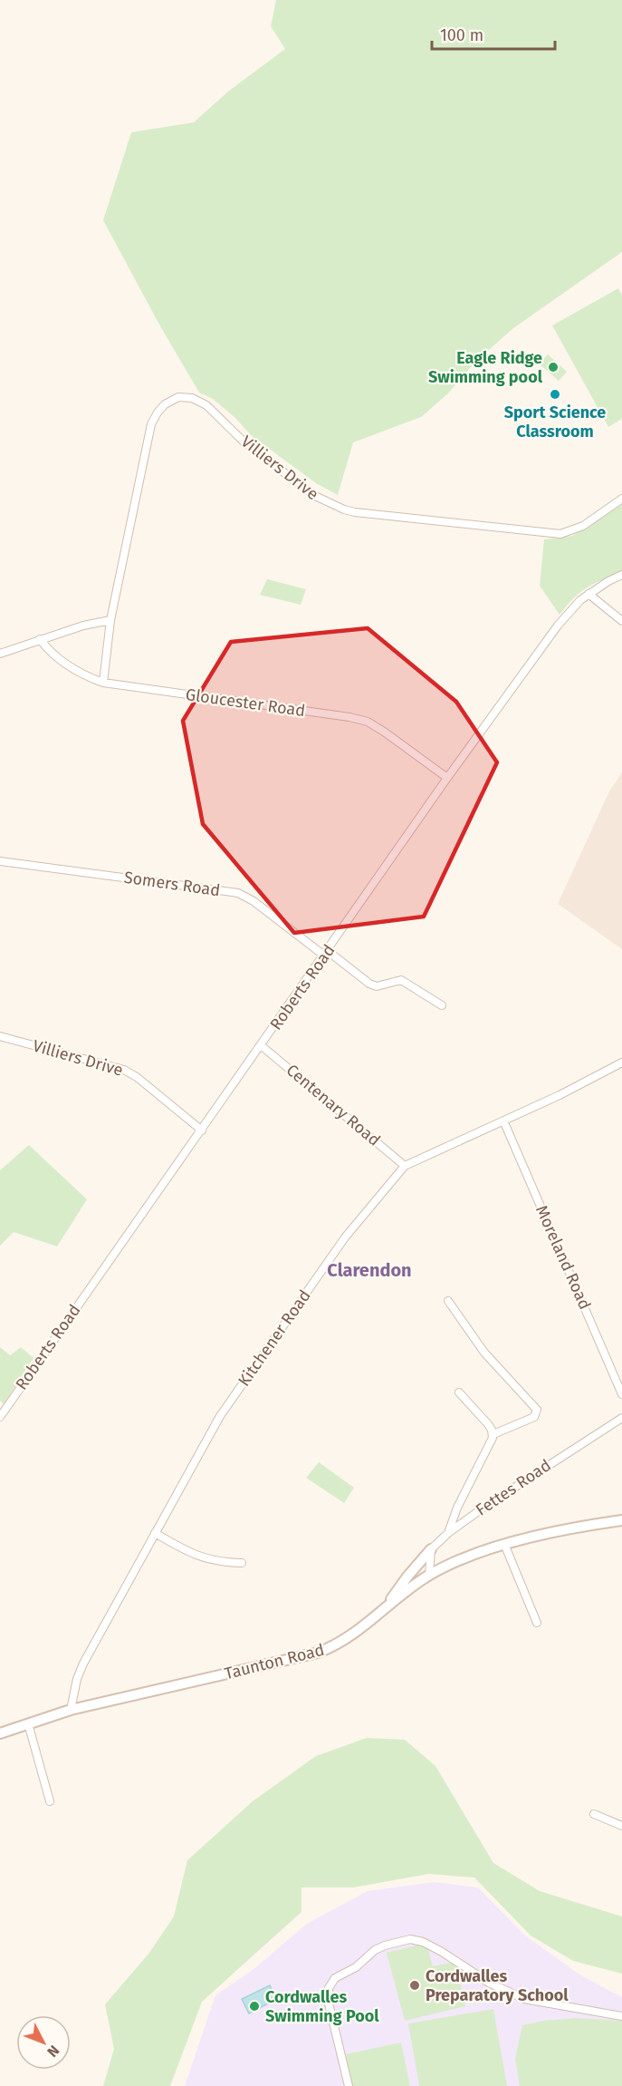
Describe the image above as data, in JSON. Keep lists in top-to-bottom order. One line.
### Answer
{"streets":{"street":["Villiers Drive","Gloucester Road","Somers Road","Roberts Road","Centenary Road","Moreland Road","Kitchener Road","Fettes Road","Taunton Road"]},"crossings":[["Villiers Drive","Gloucester Road"],["Villiers Drive","Roberts Road"],["Gloucester Road","Roberts Road"],["Somers Road","Roberts Road"],["Roberts Road","Centenary Road"],["Centenary Road","Kitchener Road"],["Moreland Road","Kitchener Road"],["Kitchener Road","Taunton Road"]],"districts":["Clarendon"],"places":["Eagle Ridge Swimming pool","Sport Science Classroom","Cordwalles Preparatory School","Cordwalles Swimming Pool"],"scale_bar":"100 m","north":"bottom right"}
